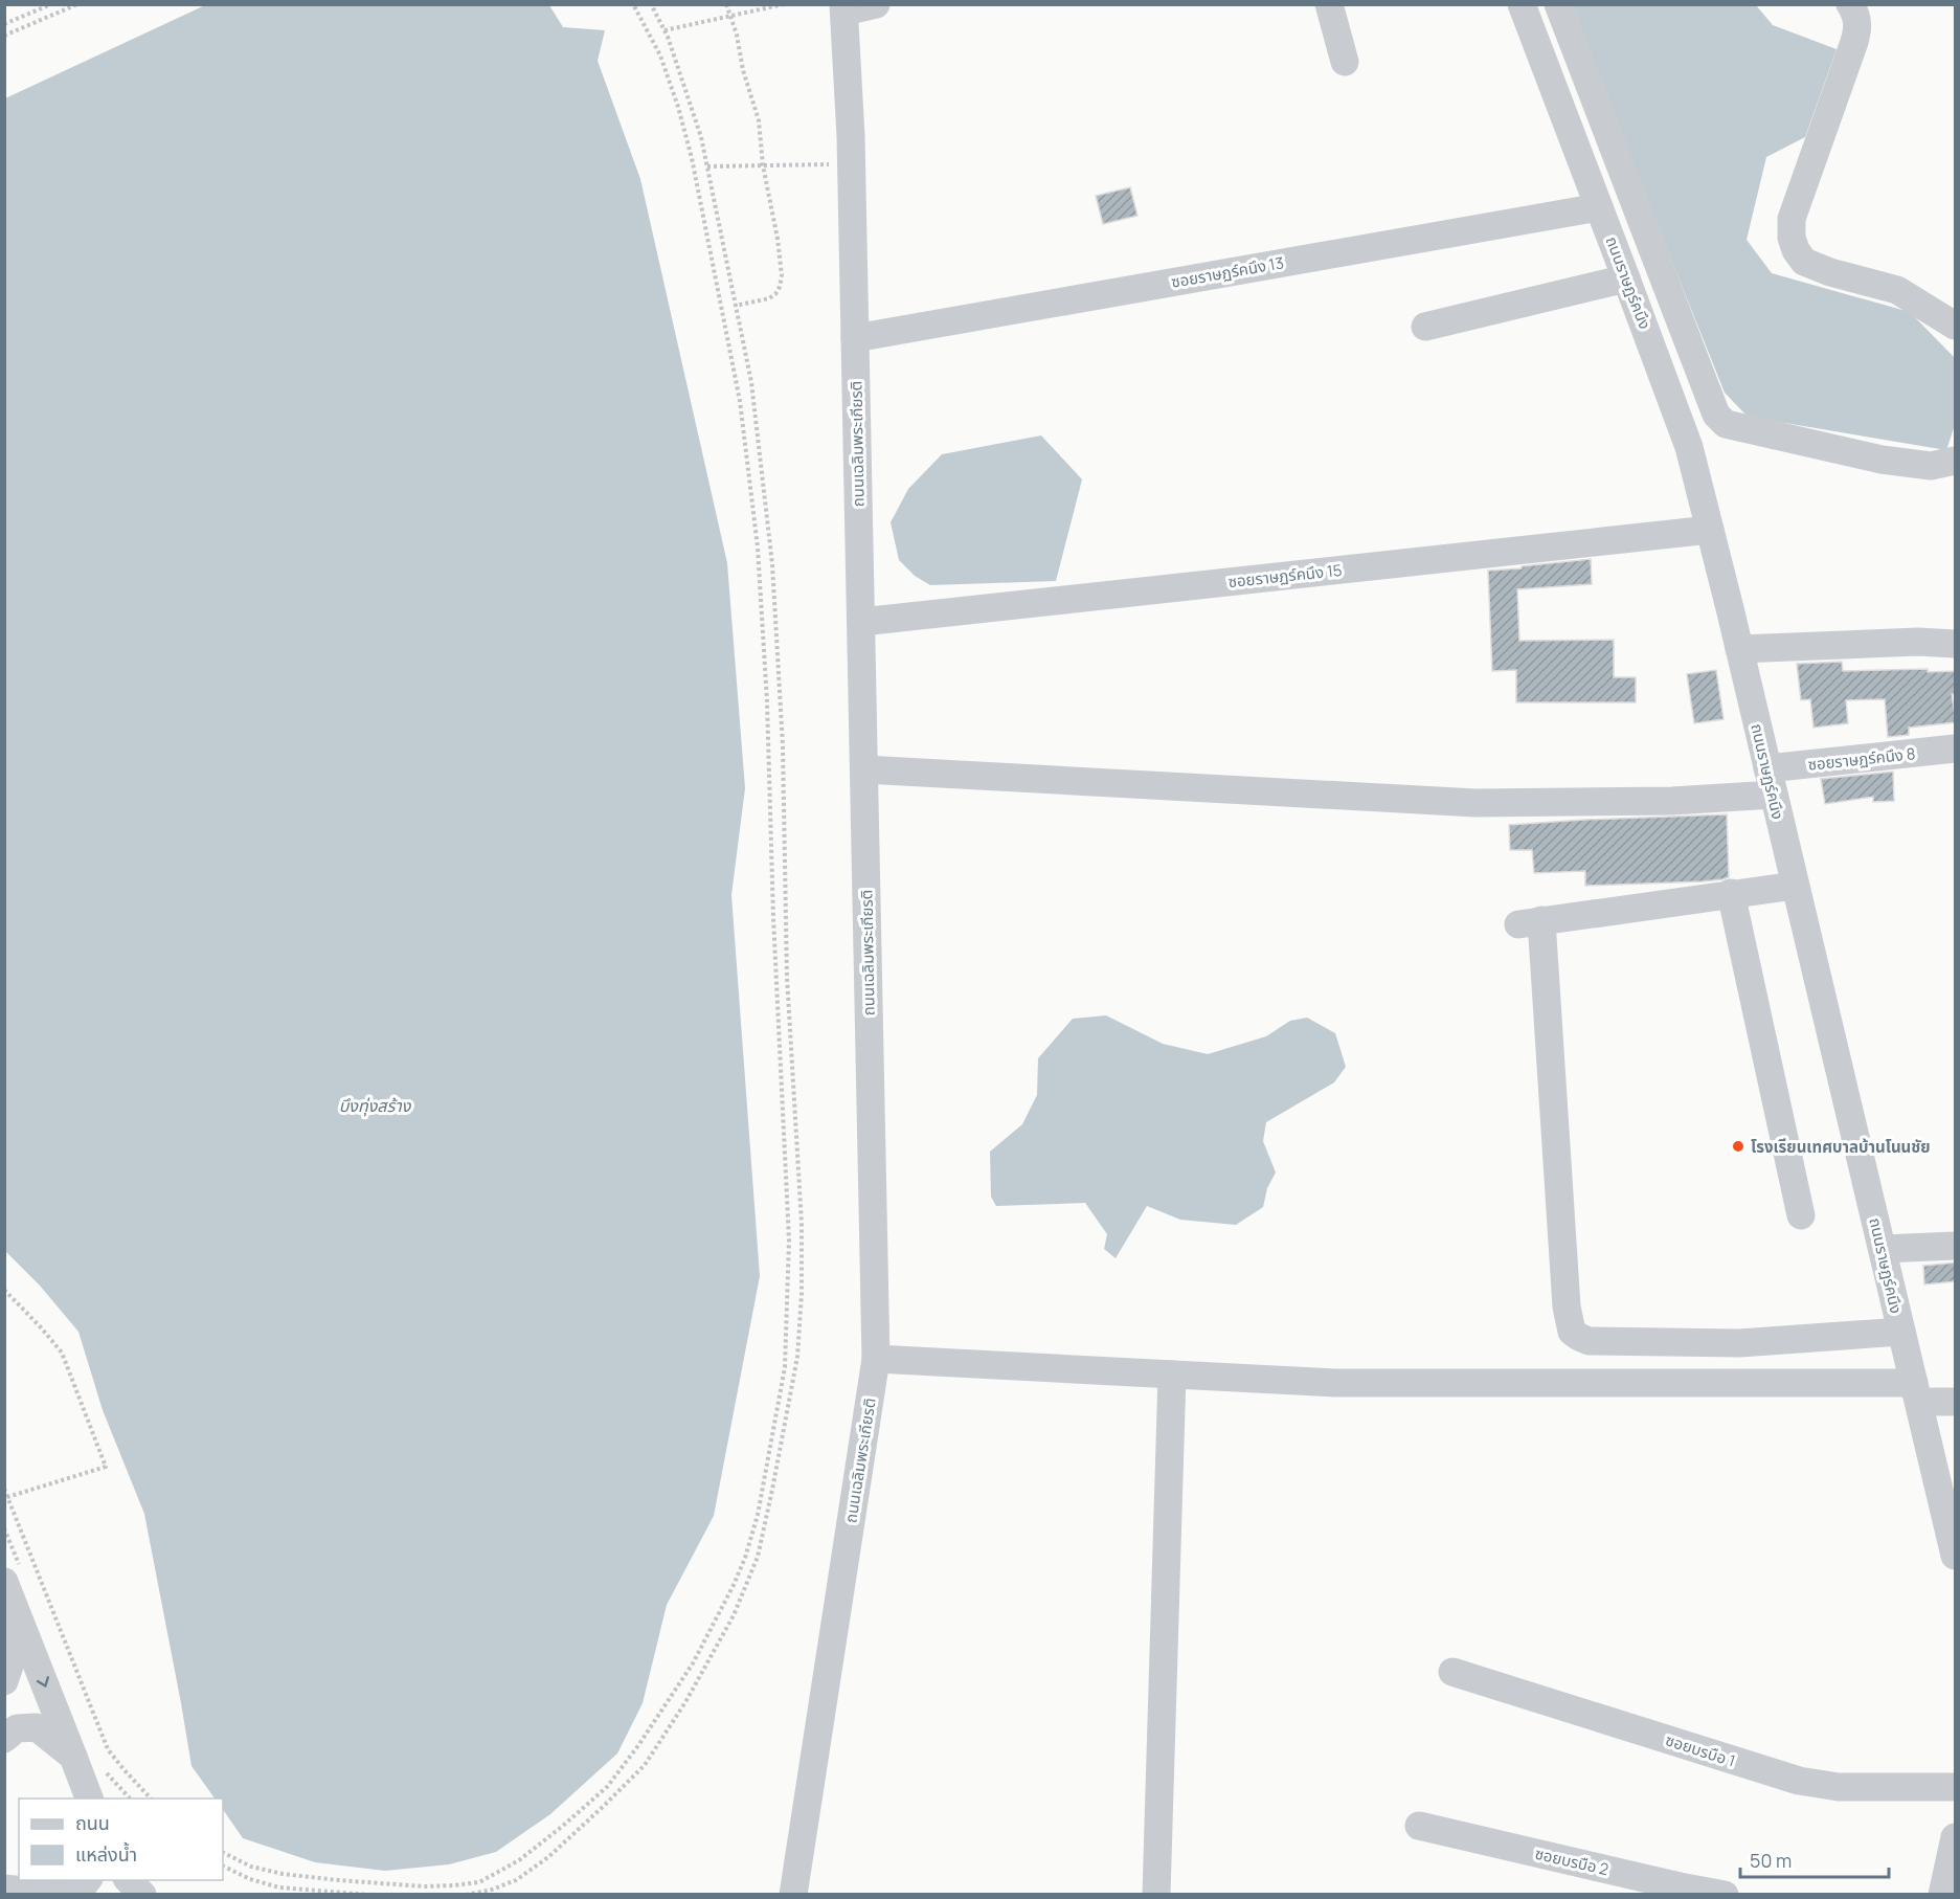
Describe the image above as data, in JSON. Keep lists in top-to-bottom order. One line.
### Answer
{"streets":{"street":["ซอยราษฏร์คนึง 13","ถนนราษฏร์คนึง","ถนนเฉลิมพระเกียรติ","ซอยราษฏร์คนึง 15","ซอยราษฏร์คนึง 8","ซอยบรบือ 1","ซอยบรบือ 2"]},"crossings":[["ซอยราษฏร์คนึง 13","ถนนราษฏร์คนึง"],["ซอยราษฏร์คนึง 13","ถนนเฉลิมพระเกียรติ"],["ถนนราษฏร์คนึง","ซอยราษฏร์คนึง 15"],["ถนนราษฏร์คนึง","ซอยราษฏร์คนึง 8"],["ถนนเฉลิมพระเกียรติ","ซอยราษฏร์คนึง 15"],["ถนนเฉลิมพระเกียรติ","ซอยราษฏร์คนึง 8"]],"water":["บึงทุ่งสร้าง"],"places":["โรงเรียนเทศบาลบ้านโนนชัย"],"legend":["ถนน","แหล่งน้ำ"],"scale_bar":"50 m"}
